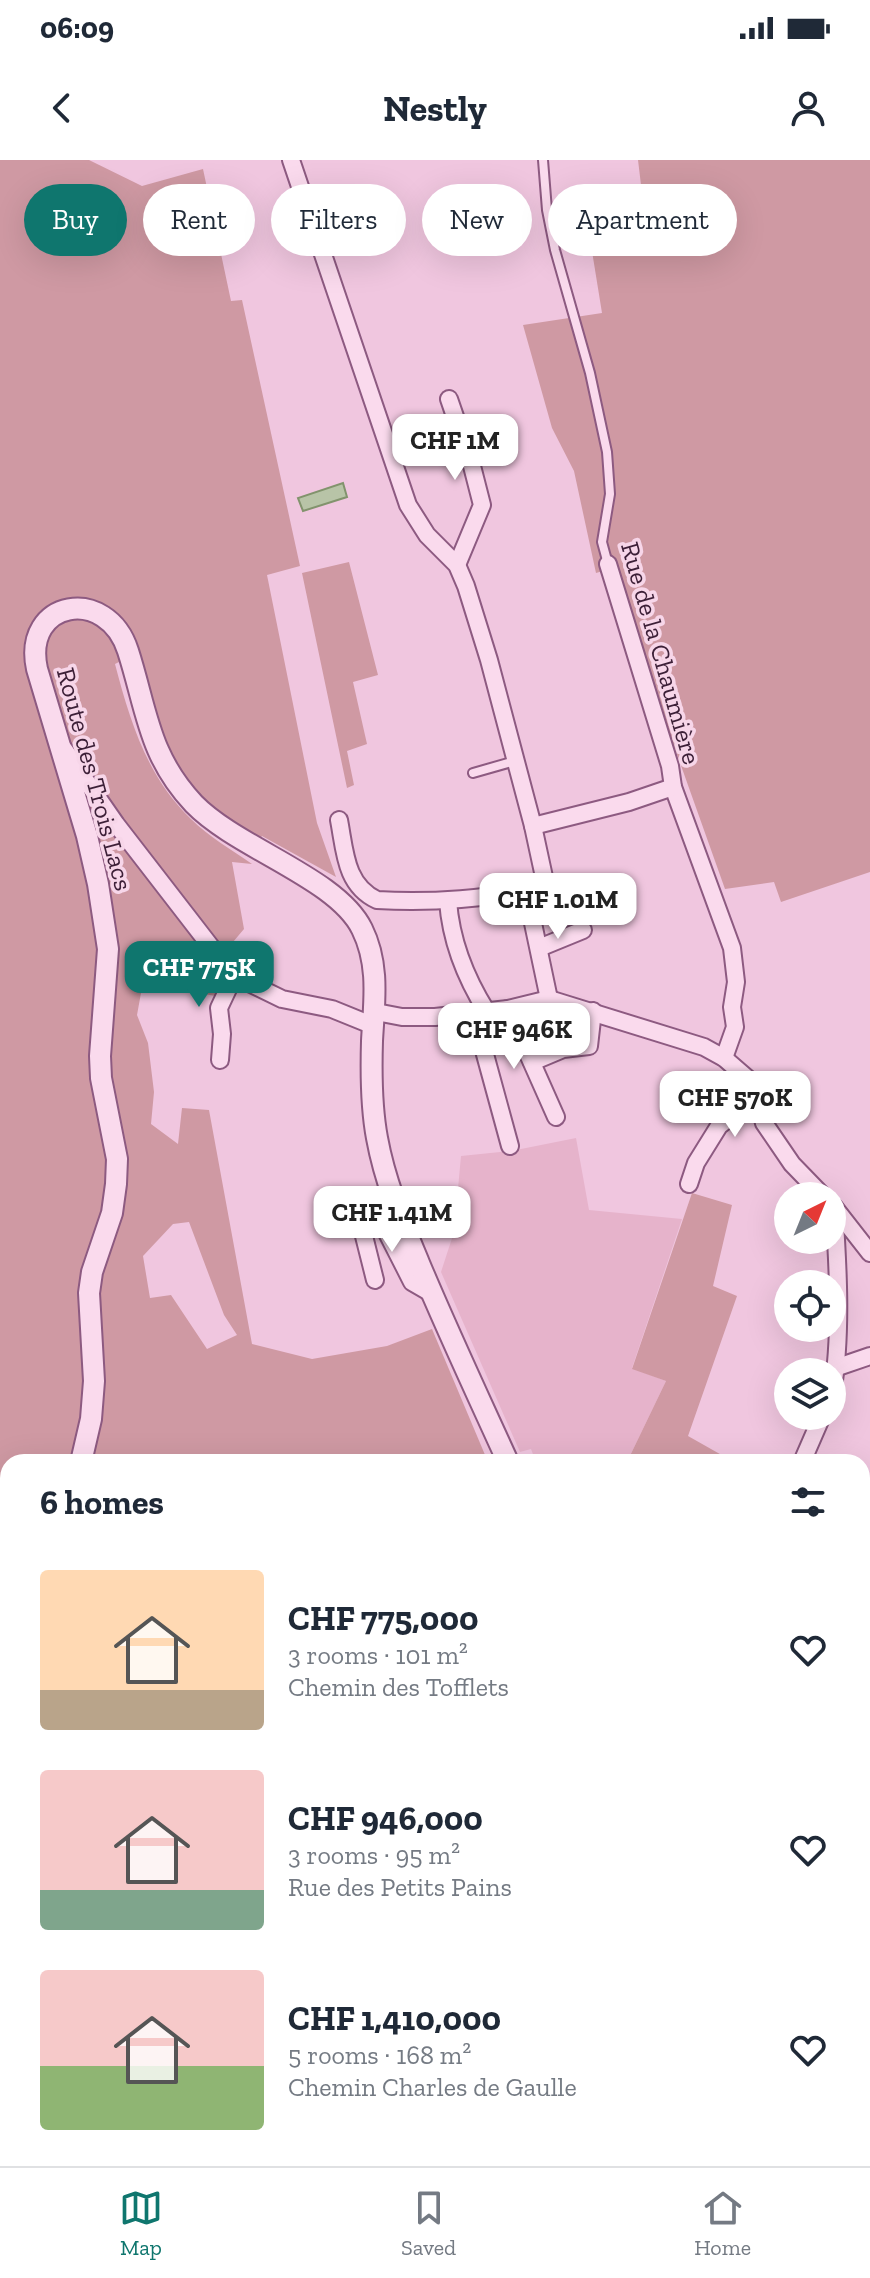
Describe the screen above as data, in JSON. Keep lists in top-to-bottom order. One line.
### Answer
{"streets":{"street":["Rue de la Chaumière","Route des Trois Lacs"]},"north":"top right","page":{"status":"06:09","header":"Nestly","chip":["Buy","Rent","Filters","New","Apartment"],"price":["CHF 1M","CHF 1.01M","CHF 775K","CHF 946K","CHF 570K","CHF 1.41M"],"heading":"6 homes","list":[{"name":"CHF 775,000","note":"3 rooms · 101 m² · Chemin des Tofflets"},{"name":"CHF 946,000","note":"3 rooms · 95 m² · Rue des Petits Pains"},{"name":"CHF 1,410,000","note":"5 rooms · 168 m² · Chemin Charles de Gaulle"}],"tabs":["Map","Saved","Home"]}}
